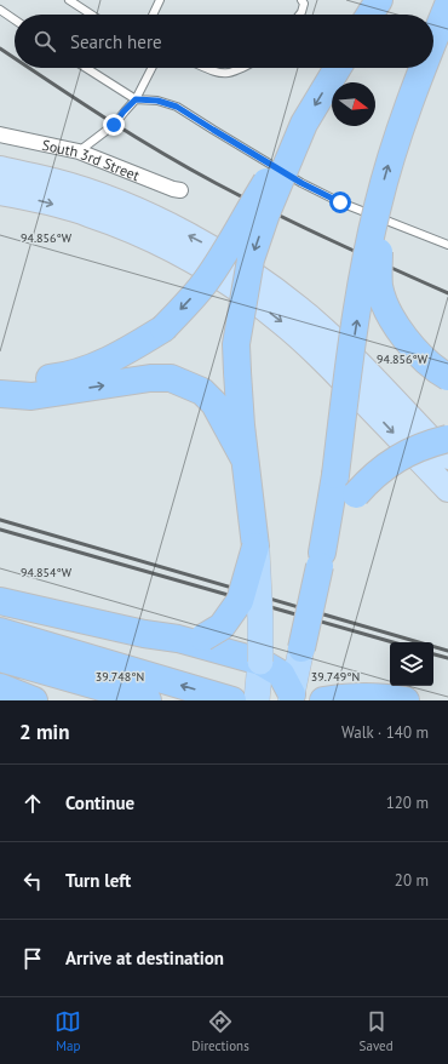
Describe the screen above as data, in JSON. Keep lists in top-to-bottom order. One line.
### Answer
{"streets":{"street":["South 3rd Street"]},"north":"right","page":{"search":"Search here","heading":["2 min","Walk · 140 m"],"list":[["Continue","120 m"],["Turn left","20 m"],"Arrive at destination"],"nav":["Map","Directions","Saved"]},"coordinates":["94.856°W","94.854°W","39.748°N","39.749°N"]}
